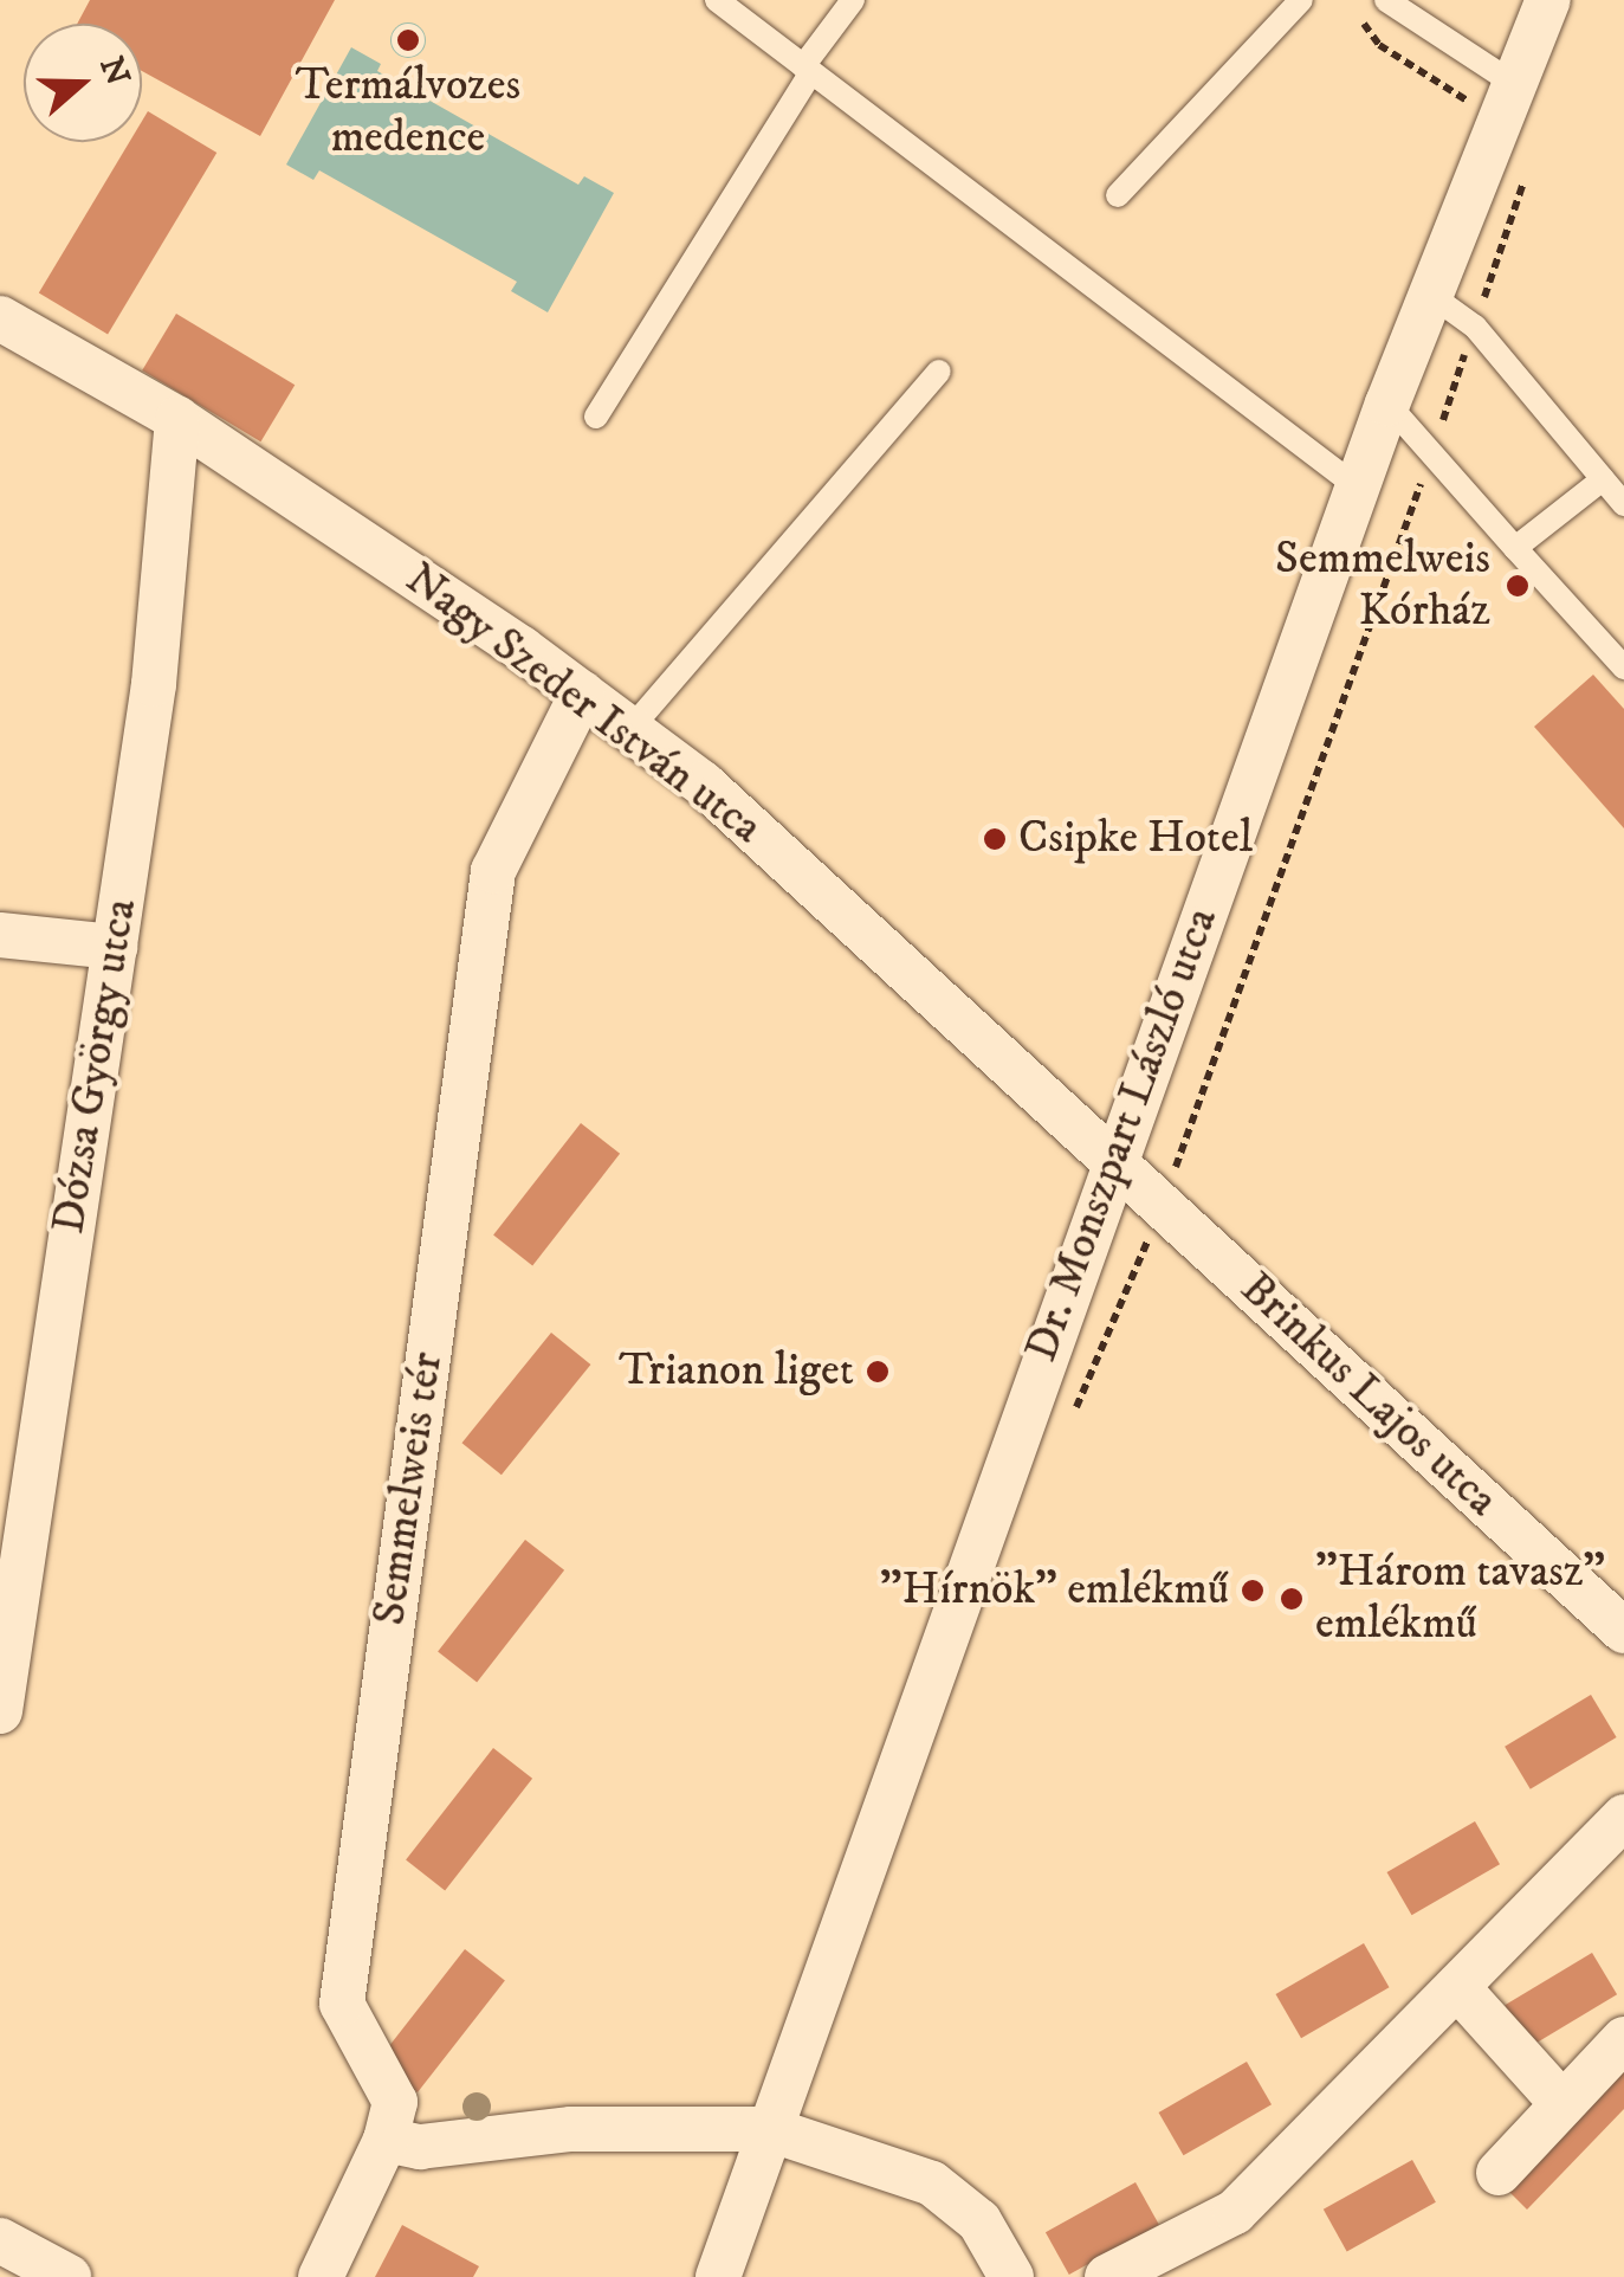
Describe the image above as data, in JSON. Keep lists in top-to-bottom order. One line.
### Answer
{"streets":{"street":["Nagy Szeder István utca","Dózsa György utca","Dr. Monszpart László utca","Brinkus Lajos utca","Semmelweis tér"]},"crossings":[["Nagy Szeder István utca","Dózsa György utca"],["Nagy Szeder István utca","Dr. Monszpart László utca"],["Nagy Szeder István utca","Brinkus Lajos utca"],["Nagy Szeder István utca","Semmelweis tér"],["Dr. Monszpart László utca","Brinkus Lajos utca"]],"places":["Termálvozes medence","Semmelweis Kórház","Csipke Hotel","Trianon liget","\"Hírnök\" emlékmű","\"Három tavasz\" emlékmű"],"north":"right"}
